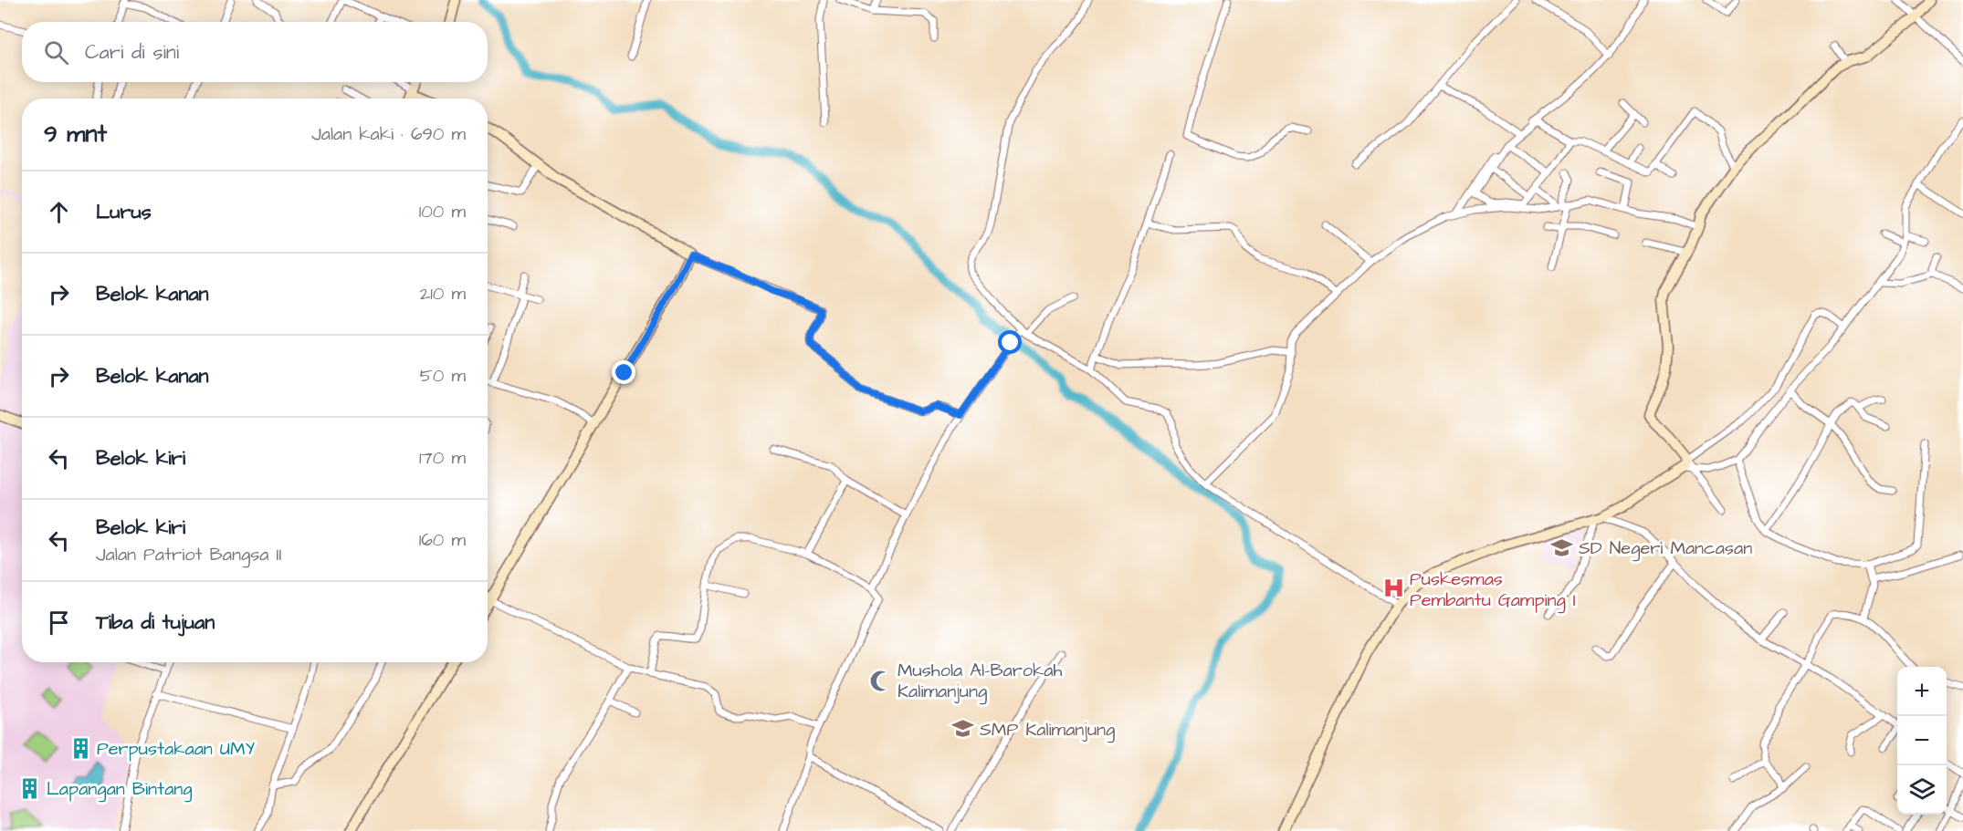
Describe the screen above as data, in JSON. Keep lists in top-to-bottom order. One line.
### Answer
{"places":{"school or university":["SD Negeri Mancasan","SMP Kalimanjung"],"hospital":["Puskesmas Pembantu Gamping I"],"mosque":["Mushola Al-Barokah Kalimanjung"],"building":["Perpustakaan UMY","Lapangan Bintang"]},"page":{"search":"Cari di sini","heading":["9 mnt","Jalan kaki · 690 m"],"list":[["Lurus","100 m"],["Belok kanan","210 m"],["Belok kanan","50 m"],["Belok kiri","170 m"],["Belok kiri","Jalan Patriot Bangsa II","160 m"],"Tiba di tujuan"],"map_buttons":["+","−"]}}
